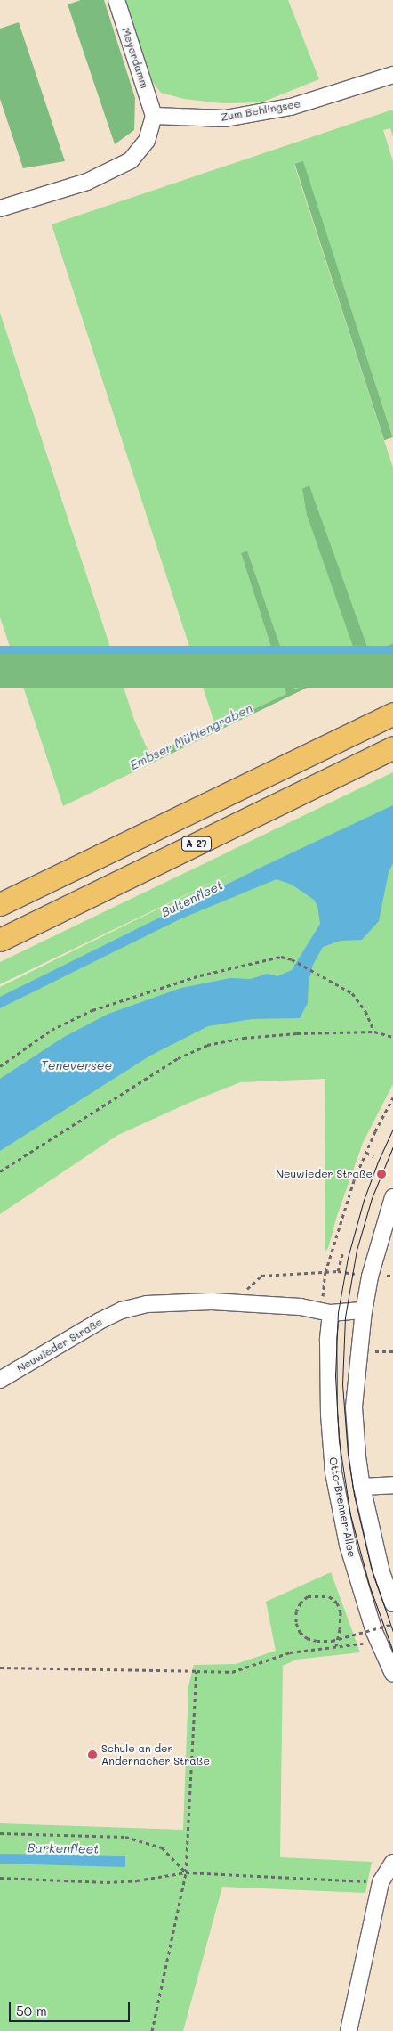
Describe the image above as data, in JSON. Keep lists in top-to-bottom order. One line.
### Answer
{"streets":{"highway":["A 27"],"street":["Meyerdamm","Zum Behlingsee","Neuwieder Straße","Otto-Brenner-Allee"]},"crossings":[["Meyerdamm","Zum Behlingsee"],["Neuwieder Straße","Otto-Brenner-Allee"]],"water":["Embser Mühlengraben","Bultenfleet","Teneversee","Barkenfleet"],"places":["Neuwieder Straße","Schule an der Andernacher Straße"],"scale_bar":"50 m"}
